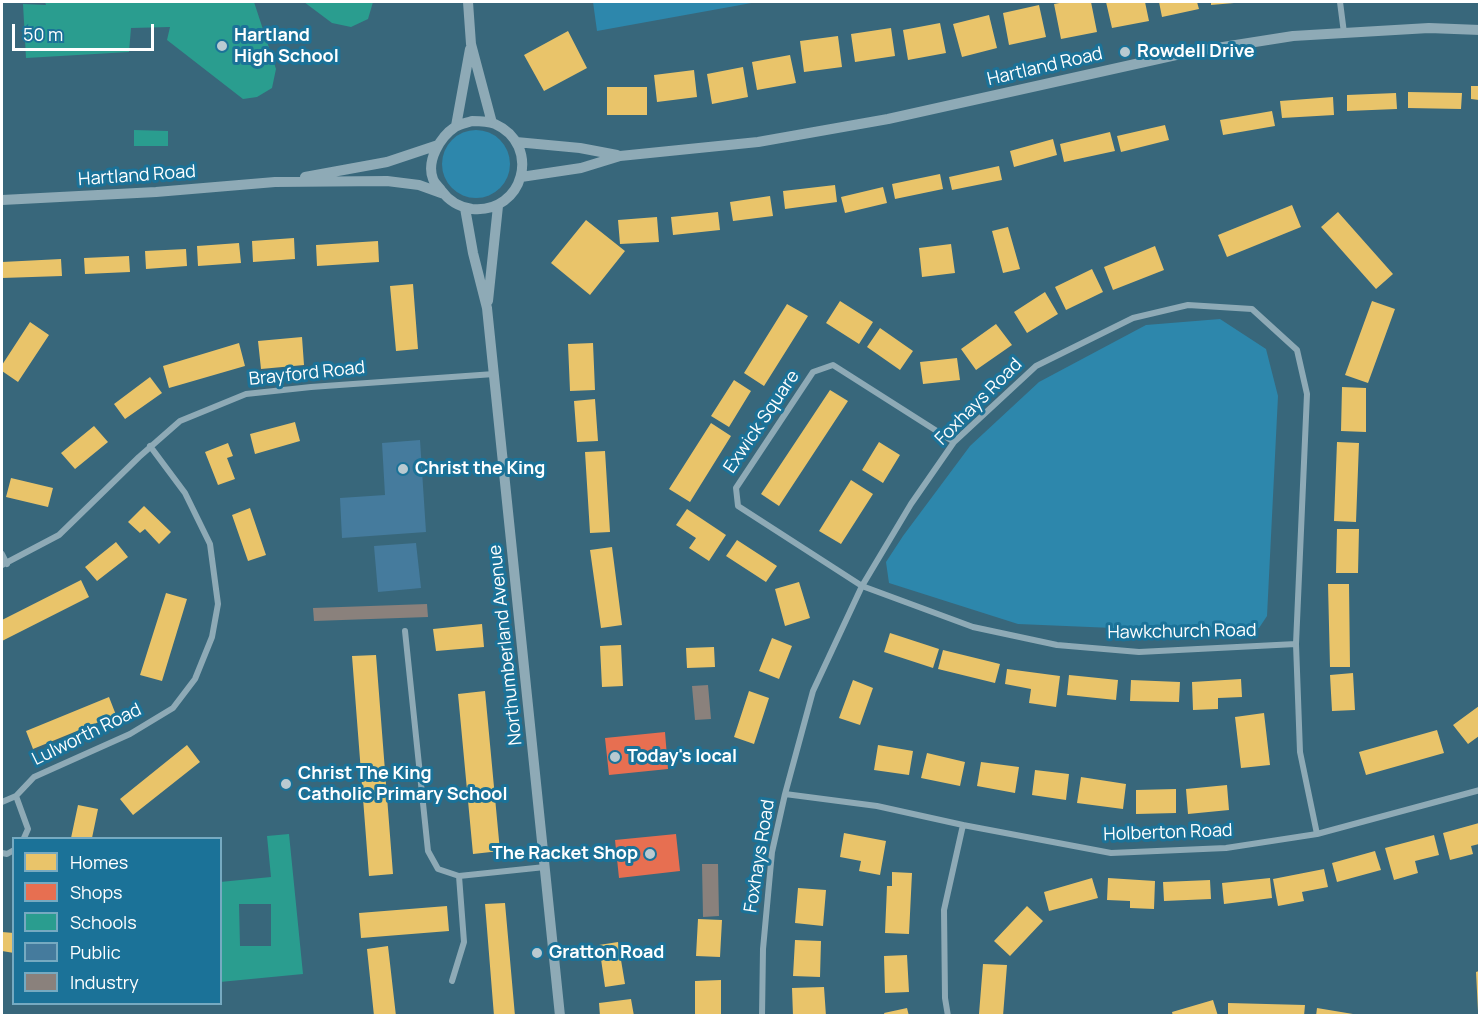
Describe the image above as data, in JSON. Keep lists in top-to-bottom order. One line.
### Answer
{"streets":{"street":["Hartland Road","Brayford Road","Foxhays Road","Exwick Square","Hawkchurch Road","Northumberland Avenue","Lulworth Road","Holberton Road"]},"crossings":[["Hartland Road","Northumberland Avenue"],["Brayford Road","Northumberland Avenue"],["Brayford Road","Lulworth Road"],["Foxhays Road","Exwick Square"],["Foxhays Road","Hawkchurch Road"],["Foxhays Road","Holberton Road"],["Exwick Square","Hawkchurch Road"]],"places":["Hartland High School","Rowdell Drive","Christ the King","Today's local","Christ The King Catholic Primary School","The Racket Shop","Gratton Road"],"legend":["Homes","Shops","Schools","Public","Industry"],"scale_bar":"50 m"}
